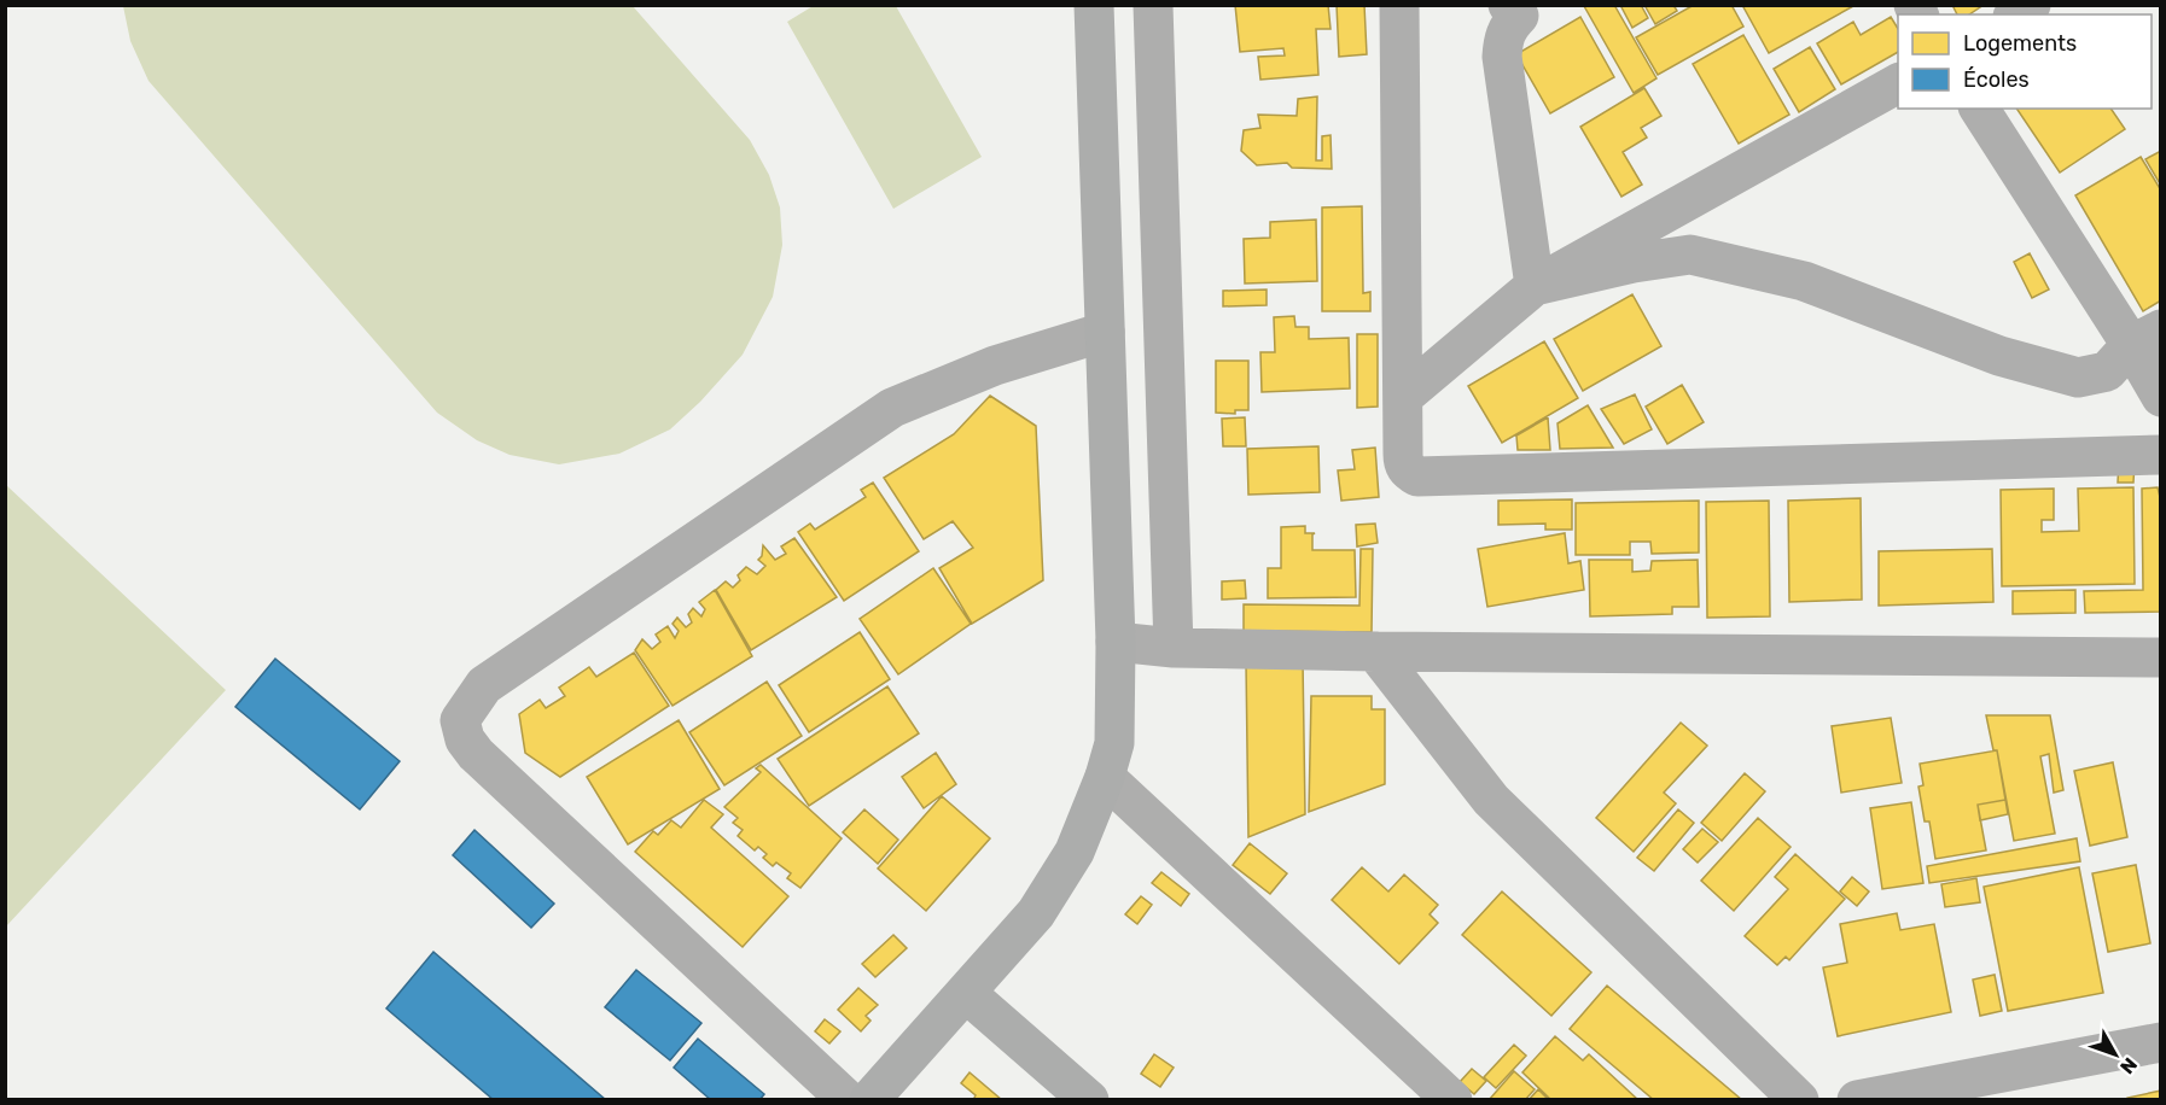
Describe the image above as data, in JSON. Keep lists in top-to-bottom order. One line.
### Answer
{"legend":["Logements","Écoles"],"north":"bottom right"}
